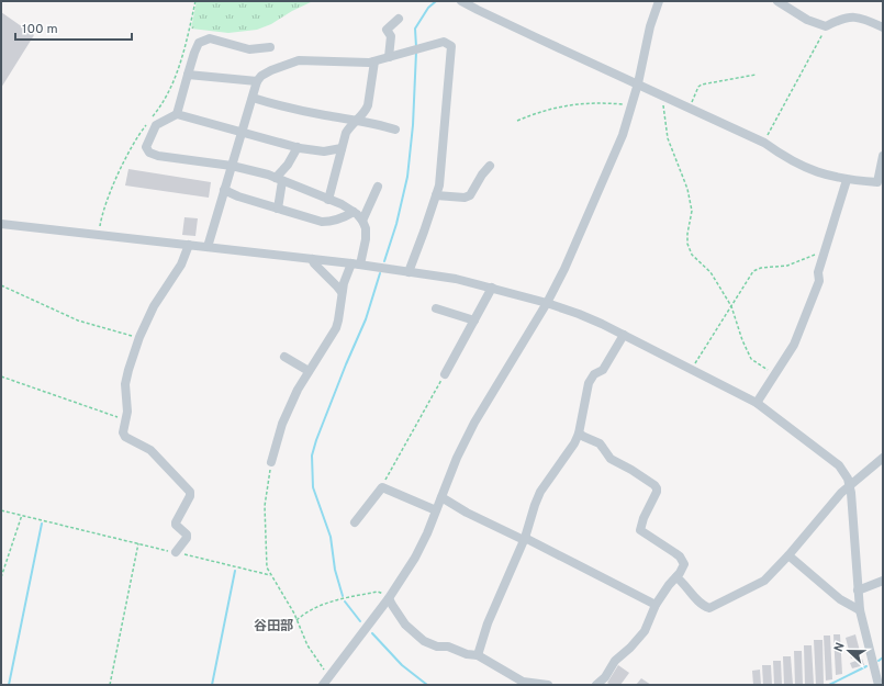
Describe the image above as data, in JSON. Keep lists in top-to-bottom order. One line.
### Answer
{"districts":["谷田部"],"scale_bar":"100 m","north":"left"}
